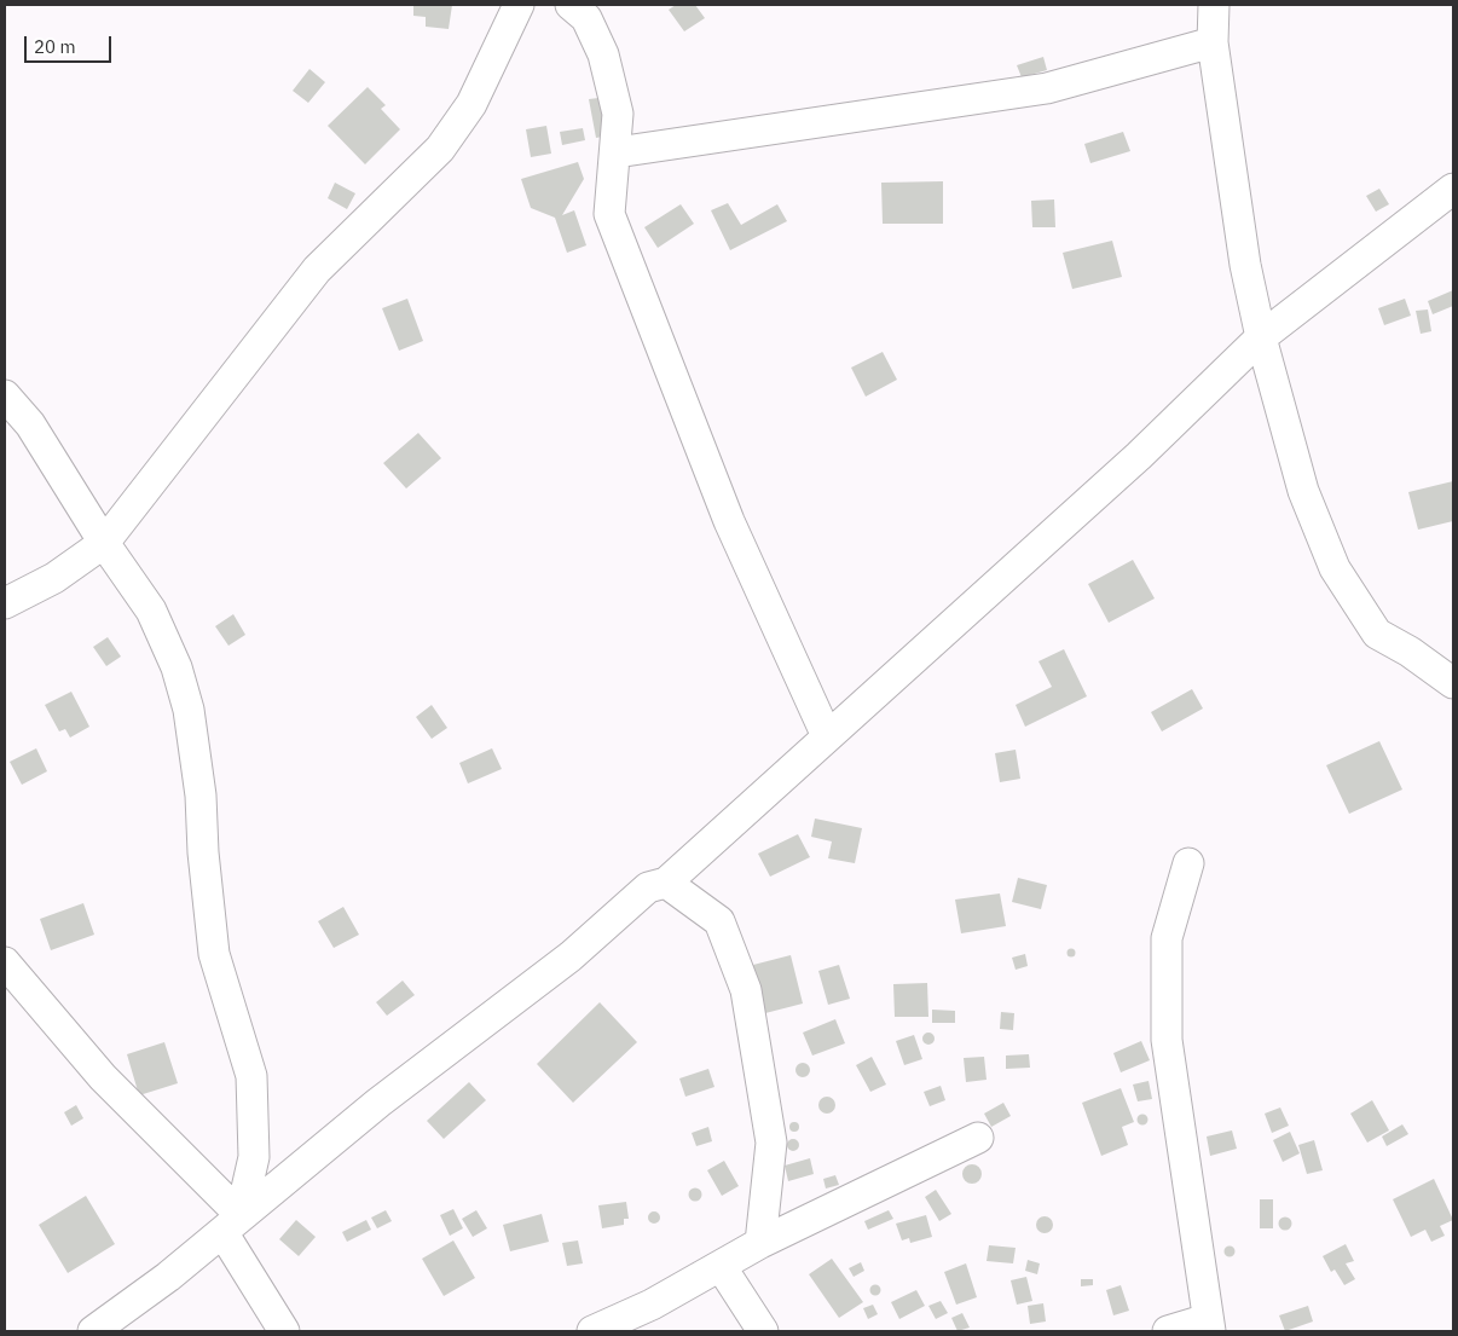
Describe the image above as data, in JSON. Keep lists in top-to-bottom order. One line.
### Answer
{"scale_bar":"20 m"}
